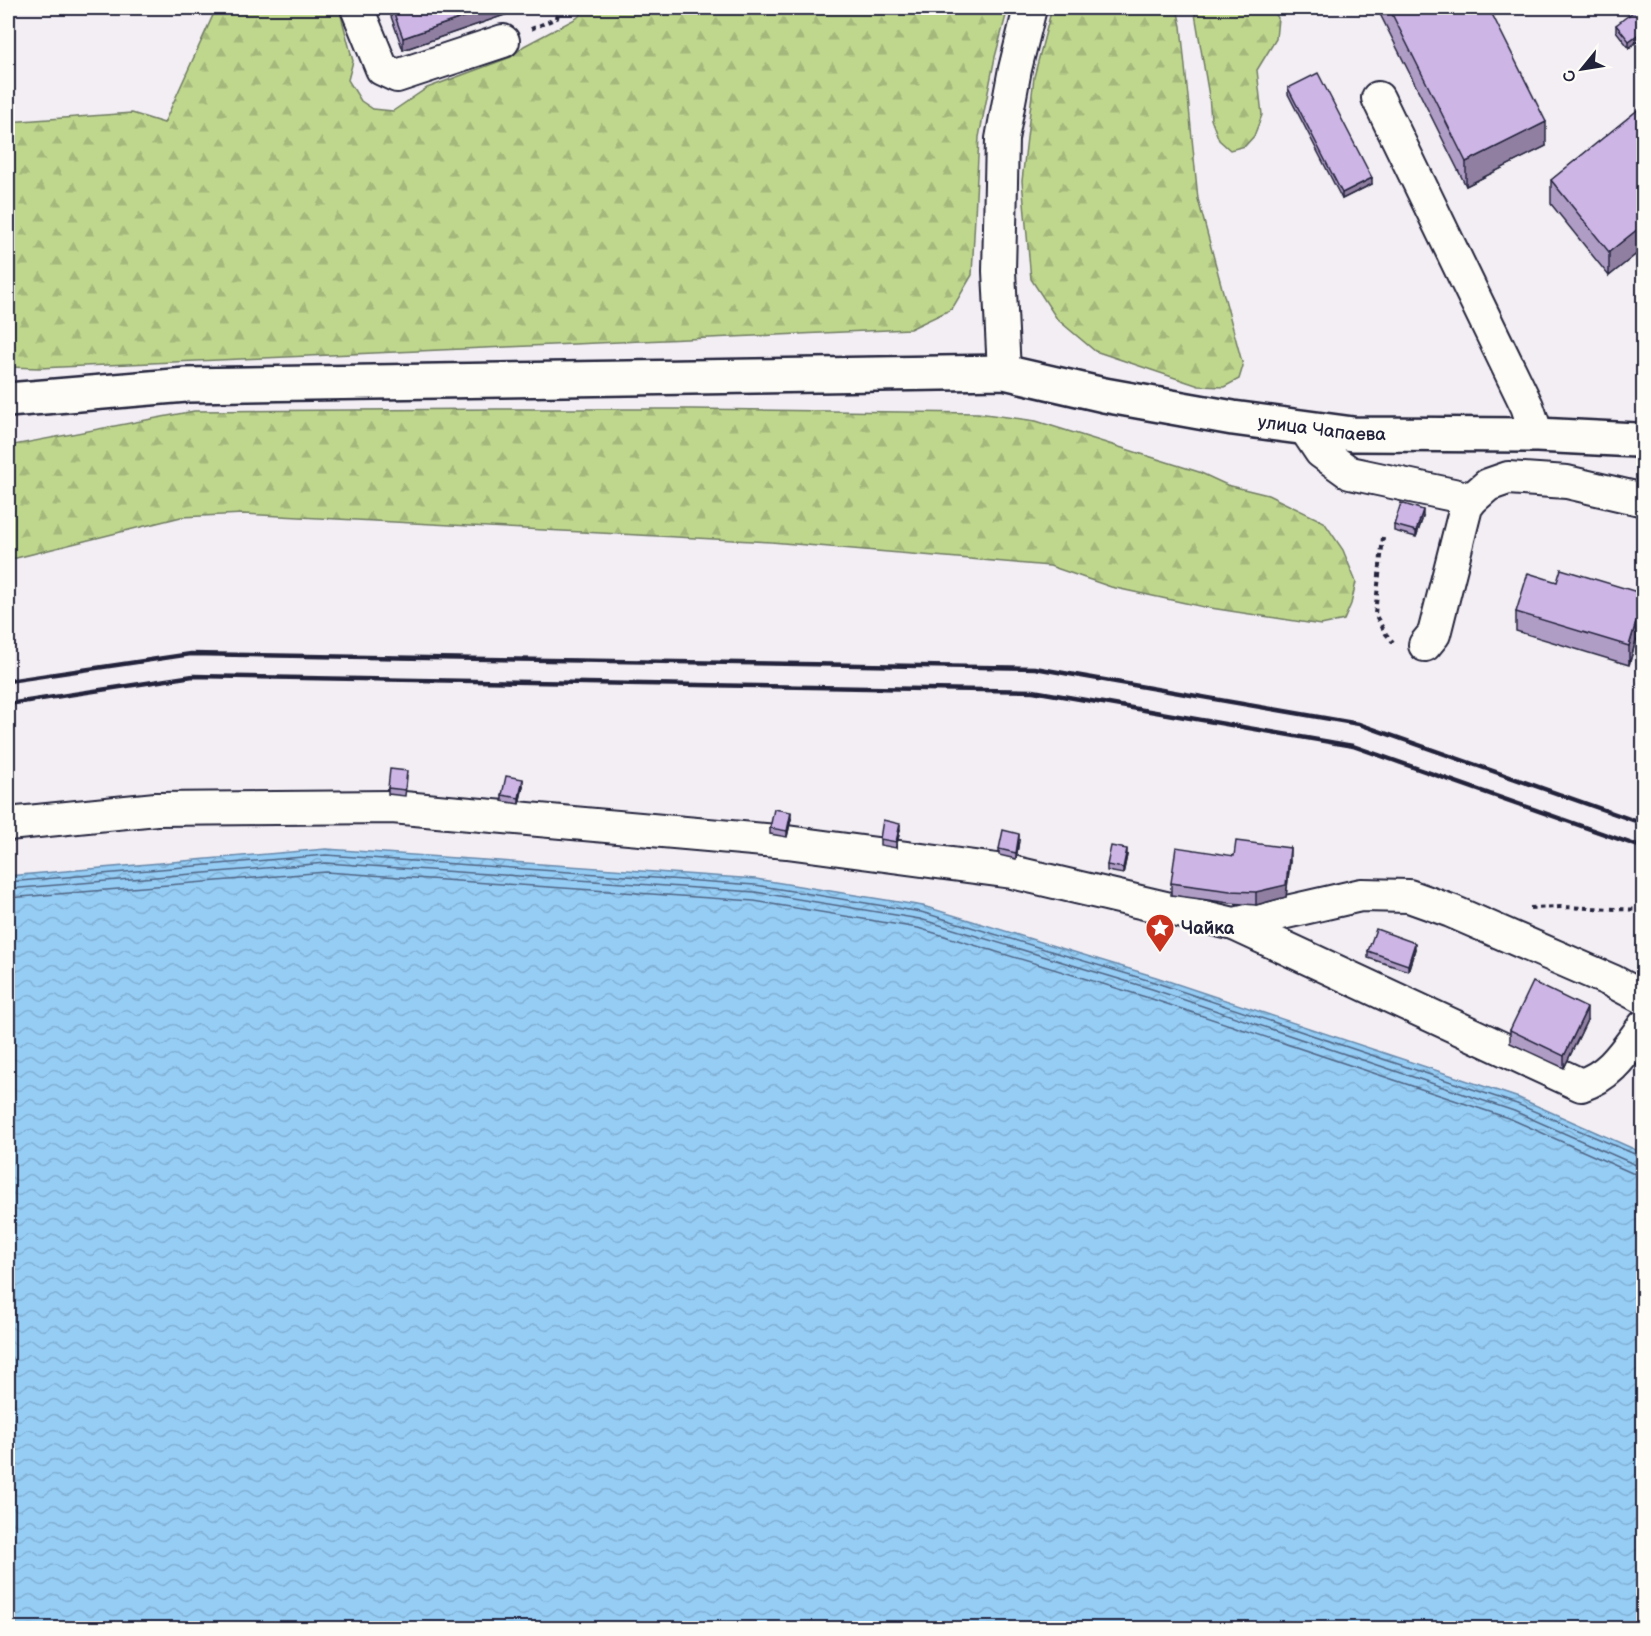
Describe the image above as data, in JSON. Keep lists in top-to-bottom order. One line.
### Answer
{"streets":{"main road":["улица Чапаева"]},"places":{"place":["Чайка"]},"north":"bottom left"}
